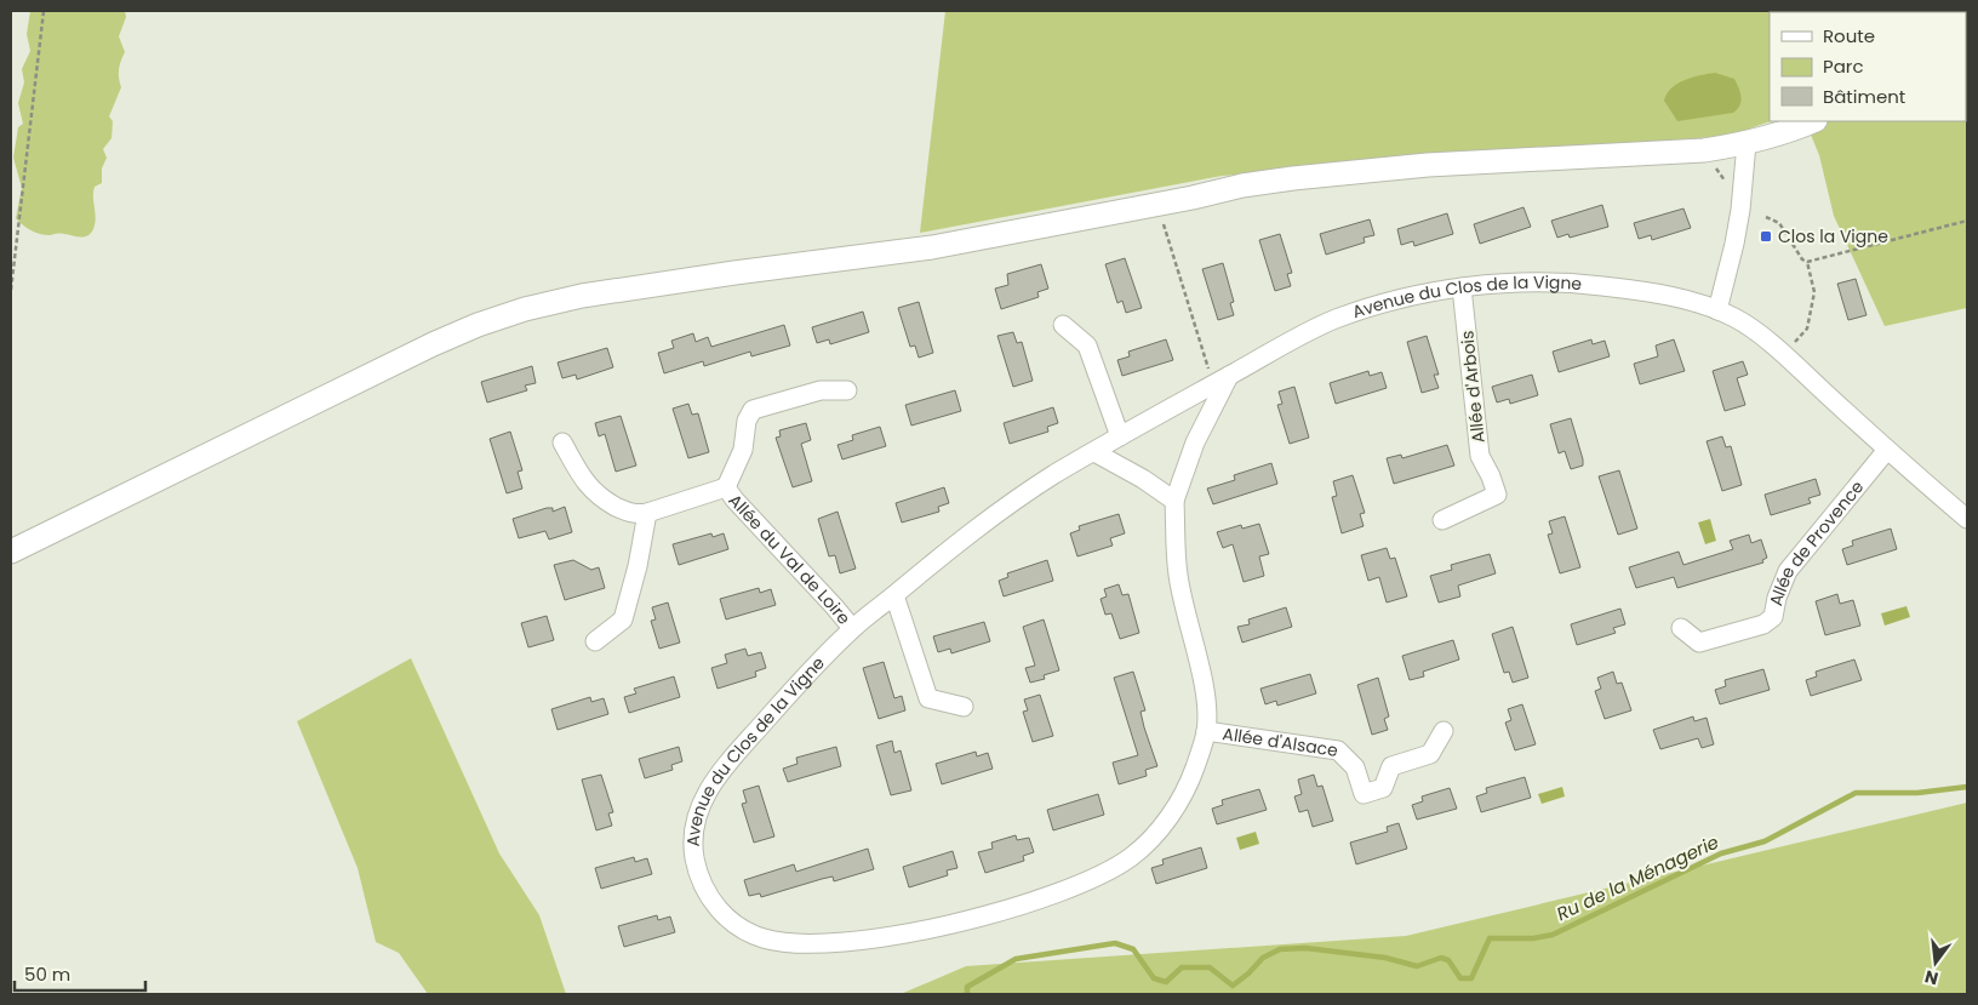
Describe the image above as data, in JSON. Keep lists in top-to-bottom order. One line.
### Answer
{"streets":{"street":["Avenue du Clos de la Vigne","Allée d'Arbois","Allée de Provence","Allée du Val de Loire","Allée d'Alsace"]},"crossings":[["Avenue du Clos de la Vigne","Allée d'Arbois"],["Avenue du Clos de la Vigne","Allée de Provence"],["Avenue du Clos de la Vigne","Allée du Val de Loire"],["Avenue du Clos de la Vigne","Allée d'Alsace"]],"water":["Ru de la Ménagerie"],"places":{"transit":["Clos la Vigne"]},"legend":["Route","Parc","Bâtiment"],"scale_bar":"50 m","north":"bottom"}
